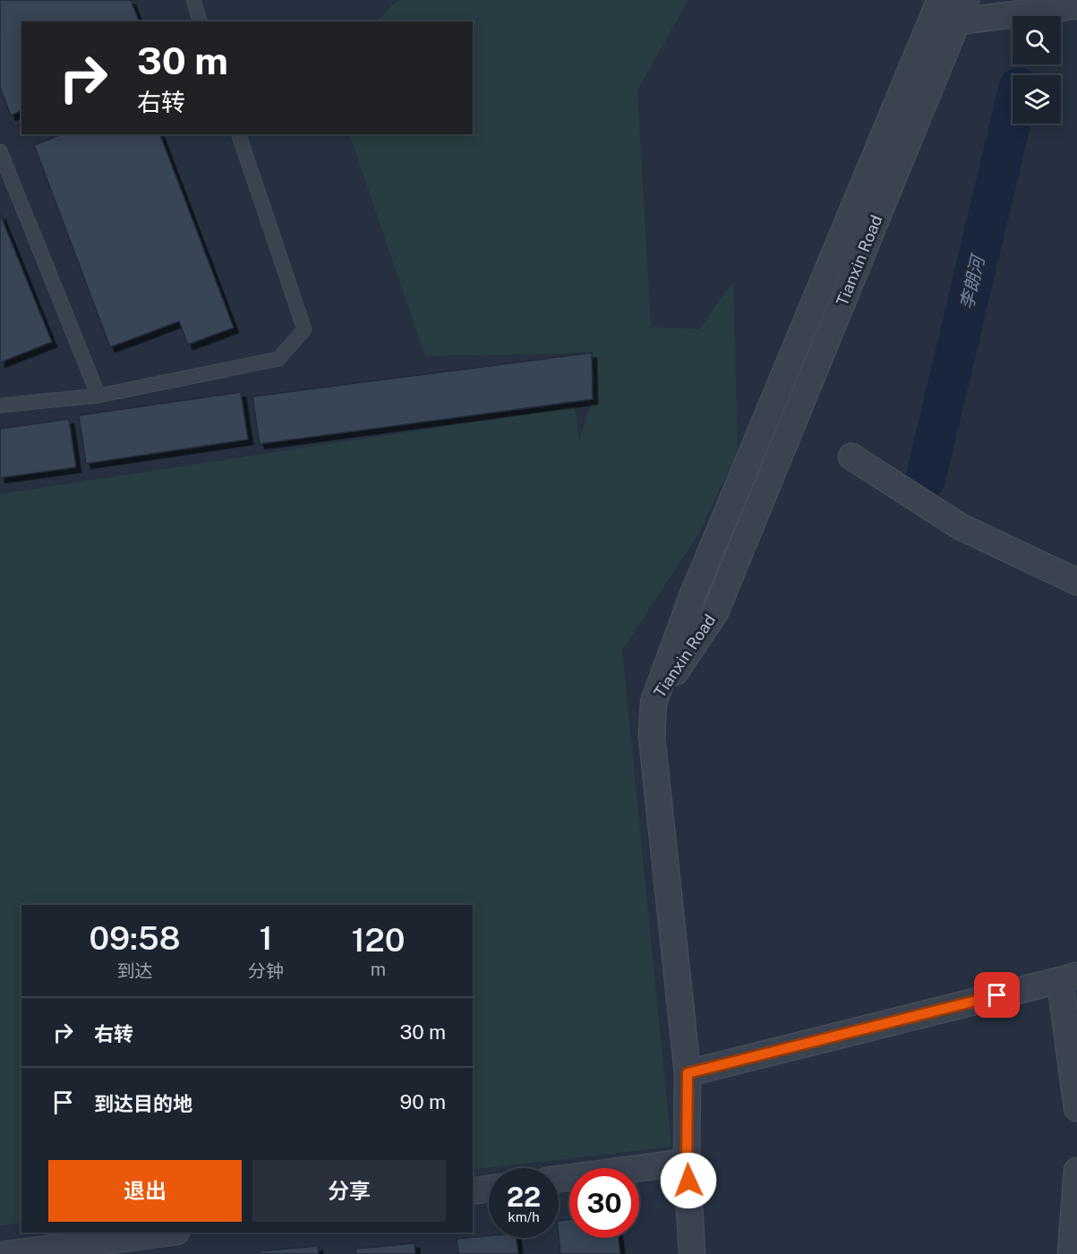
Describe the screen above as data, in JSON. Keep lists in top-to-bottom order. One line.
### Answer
{"streets":{"street":["Tianxin Road"]},"water":["李朗河"],"page":{"turn":["30 m","右转"],"eta":["09:58","到达","1","分钟","120","m"],"list":[{"name":"右转","value":"30 m"},{"name":"到达目的地","value":"90 m"}],"buttons":["退出","分享"],"speed":"22 km/h","limit":"30"}}
